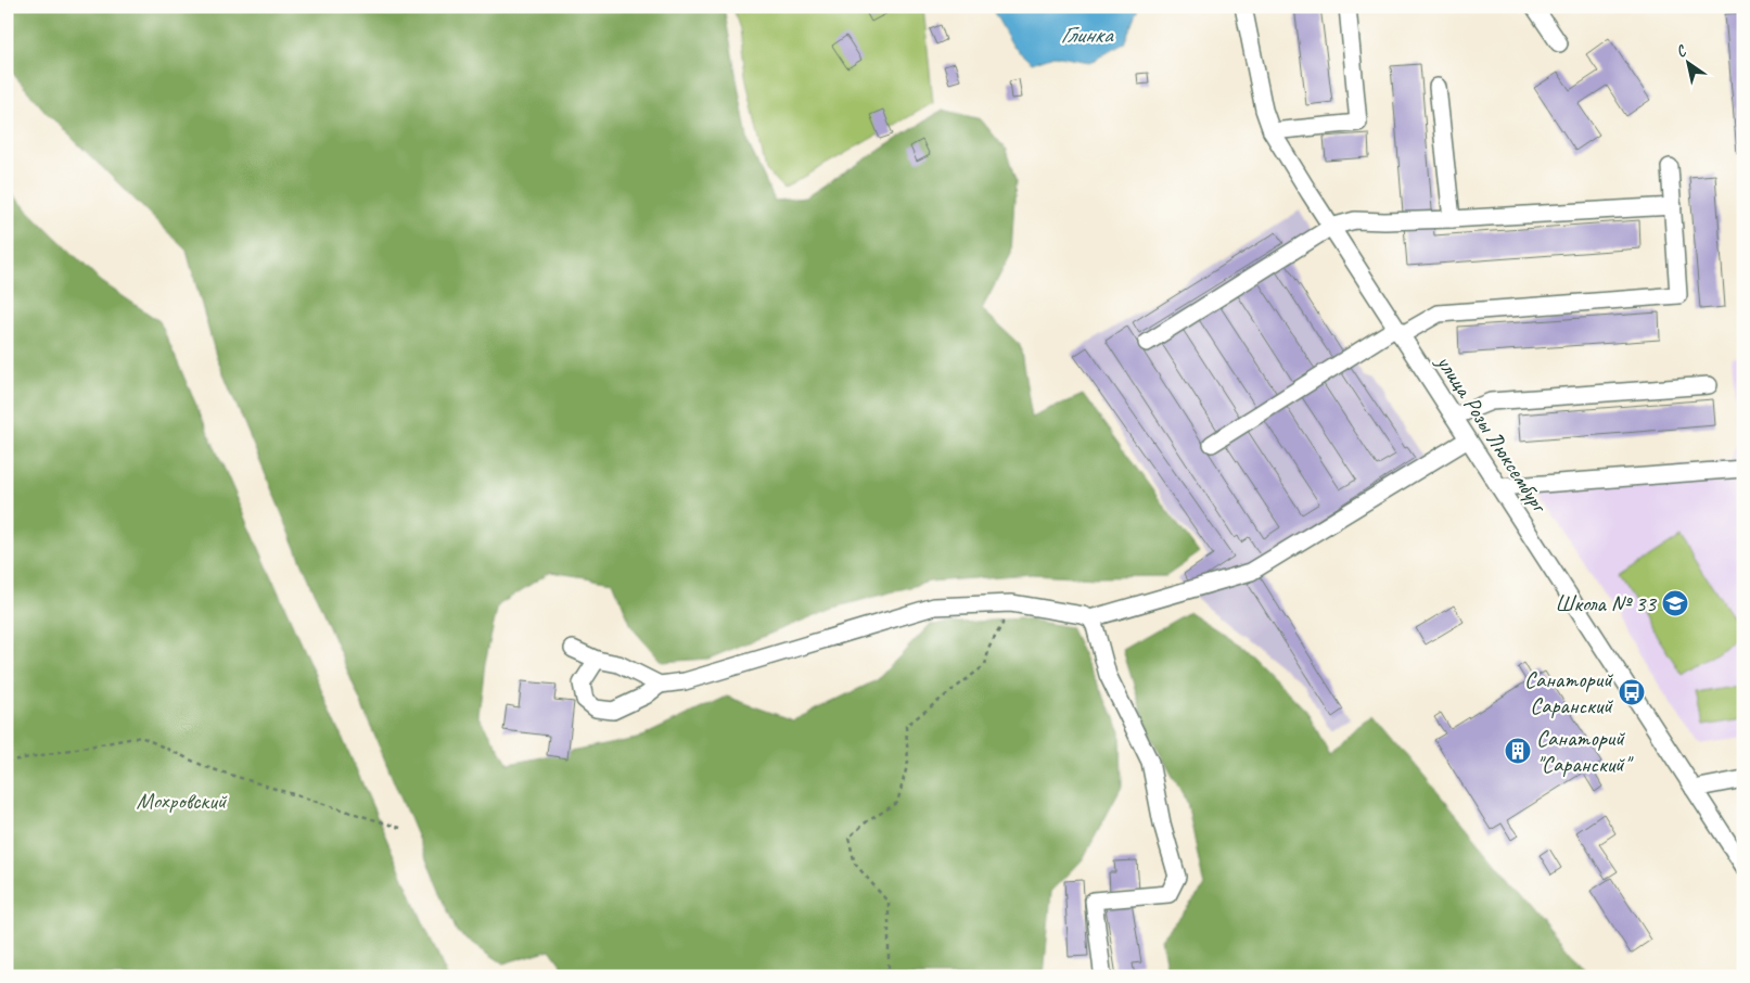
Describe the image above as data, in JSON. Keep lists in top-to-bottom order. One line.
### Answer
{"streets":{"street":["улица Розы Люксембург"]},"water":["Глинка"],"parks":["Мохровский"],"places":{"school or university":["Школа № 33"],"bus stop":["Санаторий Саранский"],"building":["Санаторий \"Саранский\""]},"north":"top left"}
